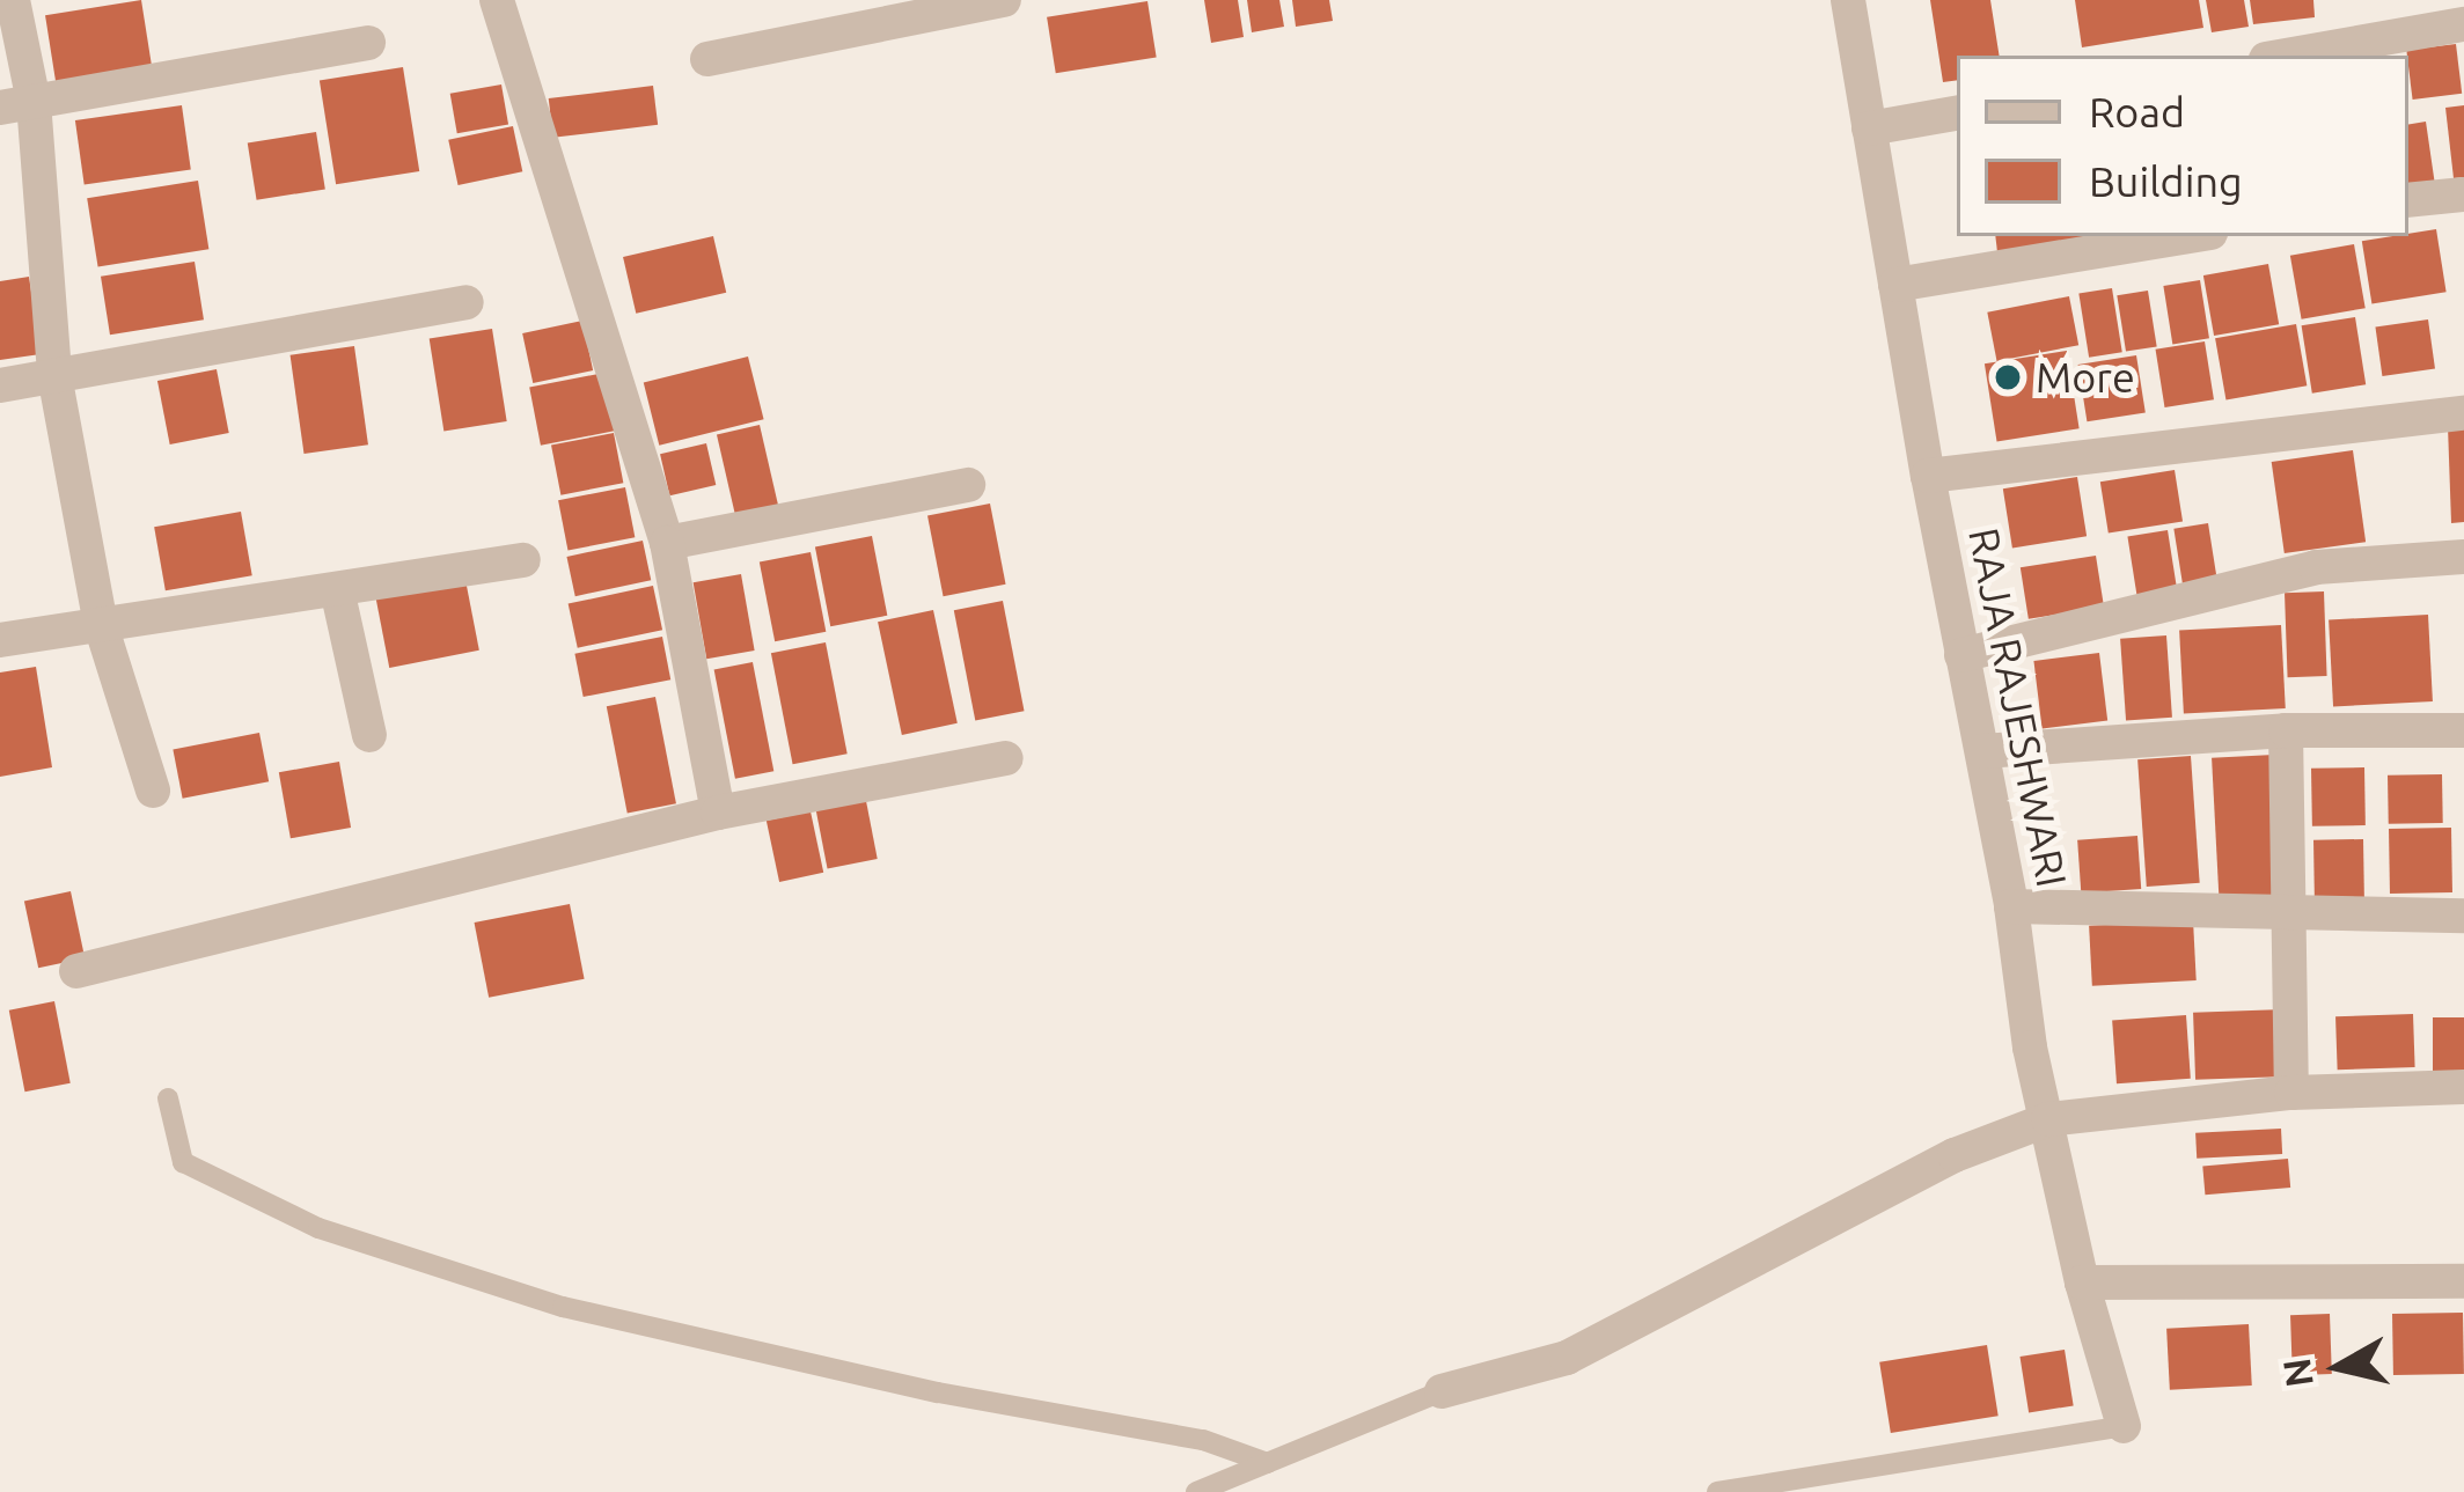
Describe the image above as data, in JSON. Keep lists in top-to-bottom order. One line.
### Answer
{"streets":{"street":["RAJA RAJESHWARI"]},"places":["More"],"legend":["Road","Building"],"north":"left"}
